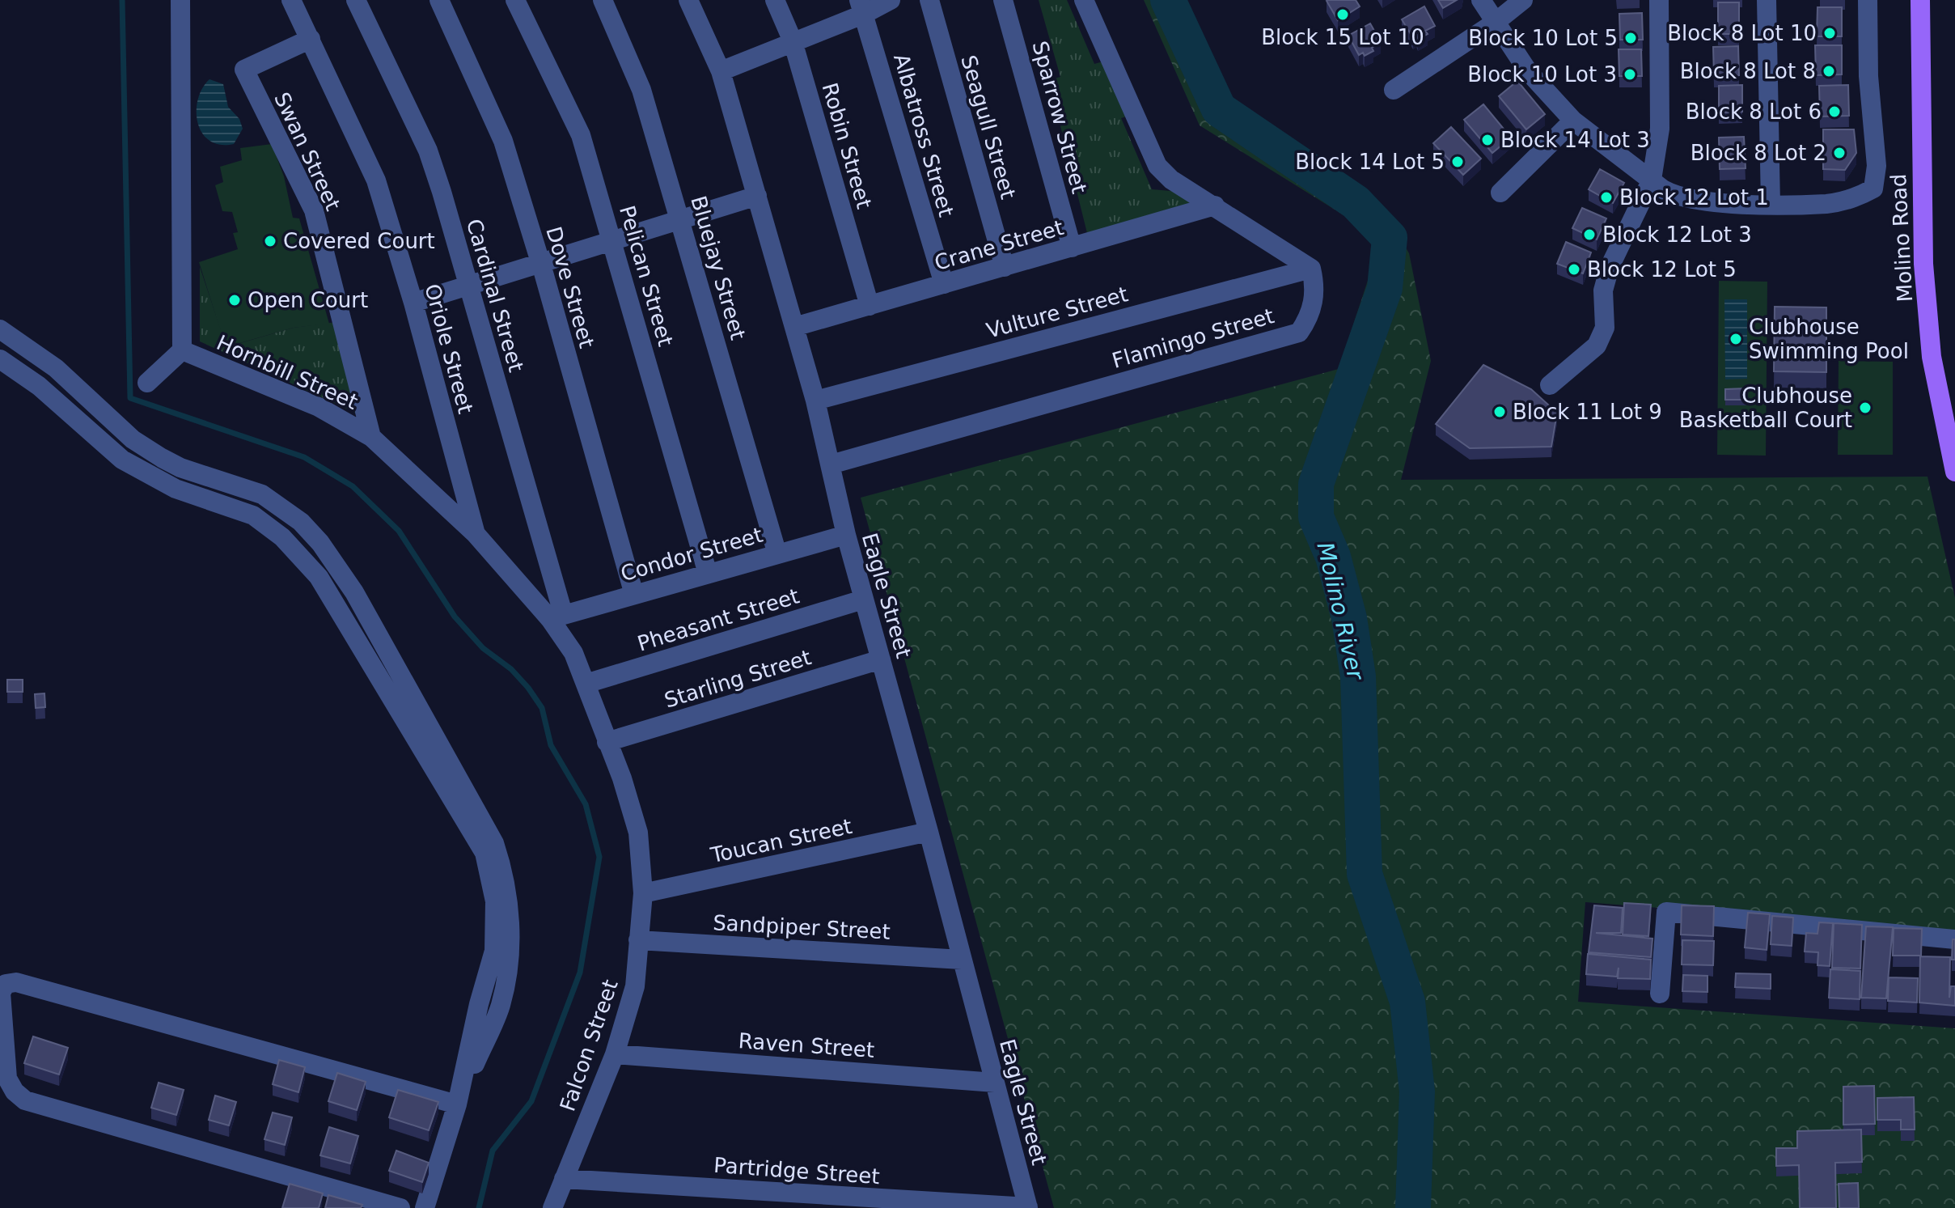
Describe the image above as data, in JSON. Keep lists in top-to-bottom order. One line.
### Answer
{"streets":{"main road":["Molino Road"],"street":["Sparrow Street","Seagull Street","Albatross Street","Robin Street","Swan Street","Crane Street","Bluejay Street","Pelican Street","Dove Street","Cardinal Street","Vulture Street","Flamingo Street","Oriole Street","Hornbill Street","Condor Street","Eagle Street","Pheasant Street","Starling Street","Toucan Street","Sandpiper Street","Falcon Street","Raven Street","Partridge Street"]},"crossings":[["Sparrow Street","Crane Street"],["Seagull Street","Crane Street"],["Albatross Street","Crane Street"],["Robin Street","Crane Street"],["Swan Street","Oriole Street"],["Swan Street","Hornbill Street"],["Crane Street","Eagle Street"],["Bluejay Street","Condor Street"],["Pelican Street","Condor Street"],["Dove Street","Condor Street"],["Cardinal Street","Hornbill Street"],["Cardinal Street","Condor Street"],["Vulture Street","Flamingo Street"],["Vulture Street","Eagle Street"],["Flamingo Street","Eagle Street"],["Oriole Street","Hornbill Street"],["Hornbill Street","Condor Street"],["Hornbill Street","Pheasant Street"],["Hornbill Street","Starling Street"],["Hornbill Street","Falcon Street"],["Condor Street","Eagle Street"],["Eagle Street","Pheasant Street"],["Eagle Street","Starling Street"],["Eagle Street","Toucan Street"],["Eagle Street","Sandpiper Street"],["Eagle Street","Raven Street"],["Eagle Street","Partridge Street"],["Starling Street","Falcon Street"],["Toucan Street","Falcon Street"],["Sandpiper Street","Falcon Street"],["Falcon Street","Raven Street"],["Falcon Street","Partridge Street"]],"water":["Molino River"],"places":["Block 15 Lot 10","Block 8 Lot 10","Block 10 Lot 5","Block 8 Lot 8","Block 10 Lot 3","Block 8 Lot 6","Block 14 Lot 3","Block 8 Lot 2","Block 14 Lot 5","Block 12 Lot 1","Block 12 Lot 3","Covered Court","Block 12 Lot 5","Open Court","Clubhouse Swimming Pool","Clubhouse Basketball Court","Block 11 Lot 9"]}
